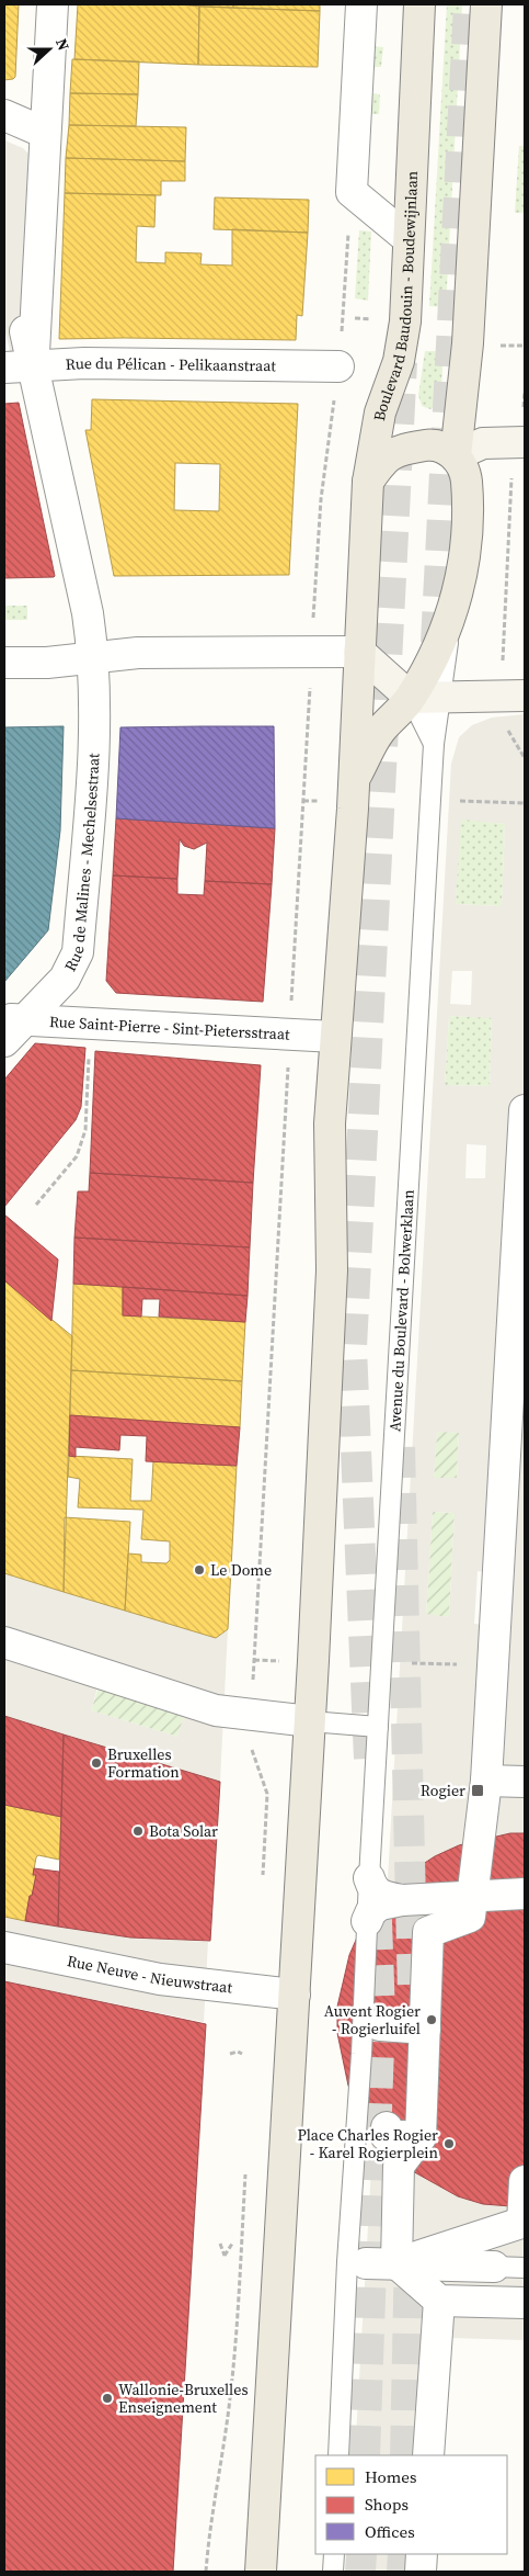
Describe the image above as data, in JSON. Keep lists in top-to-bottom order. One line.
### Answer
{"streets":{"main road":["Boulevard Baudouin - Boudewijnlaan"],"street":["Rue du Pélican - Pelikaanstraat","Rue de Malines - Mechelsestraat","Rue Saint-Pierre - Sint-Pietersstraat","Rue Neuve - Nieuwstraat"],"lane":["Avenue du Boulevard - Bolwerklaan"]},"crossings":[["Boulevard Baudouin - Boudewijnlaan","Rue Saint-Pierre - Sint-Pietersstraat"],["Boulevard Baudouin - Boudewijnlaan","Rue Neuve - Nieuwstraat"],["Rue du Pélican - Pelikaanstraat","Rue de Malines - Mechelsestraat"],["Rue de Malines - Mechelsestraat","Rue Saint-Pierre - Sint-Pietersstraat"]],"places":{"other":["Le Dome","Bruxelles Formation","Bota Solar","Auvent Rogier - Rogierluifel","Place Charles Rogier - Karel Rogierplein","Wallonie-Bruxelles Enseignement"],"transit":["Rogier"]},"legend":["Homes","Shops","Offices"],"north":"right"}
